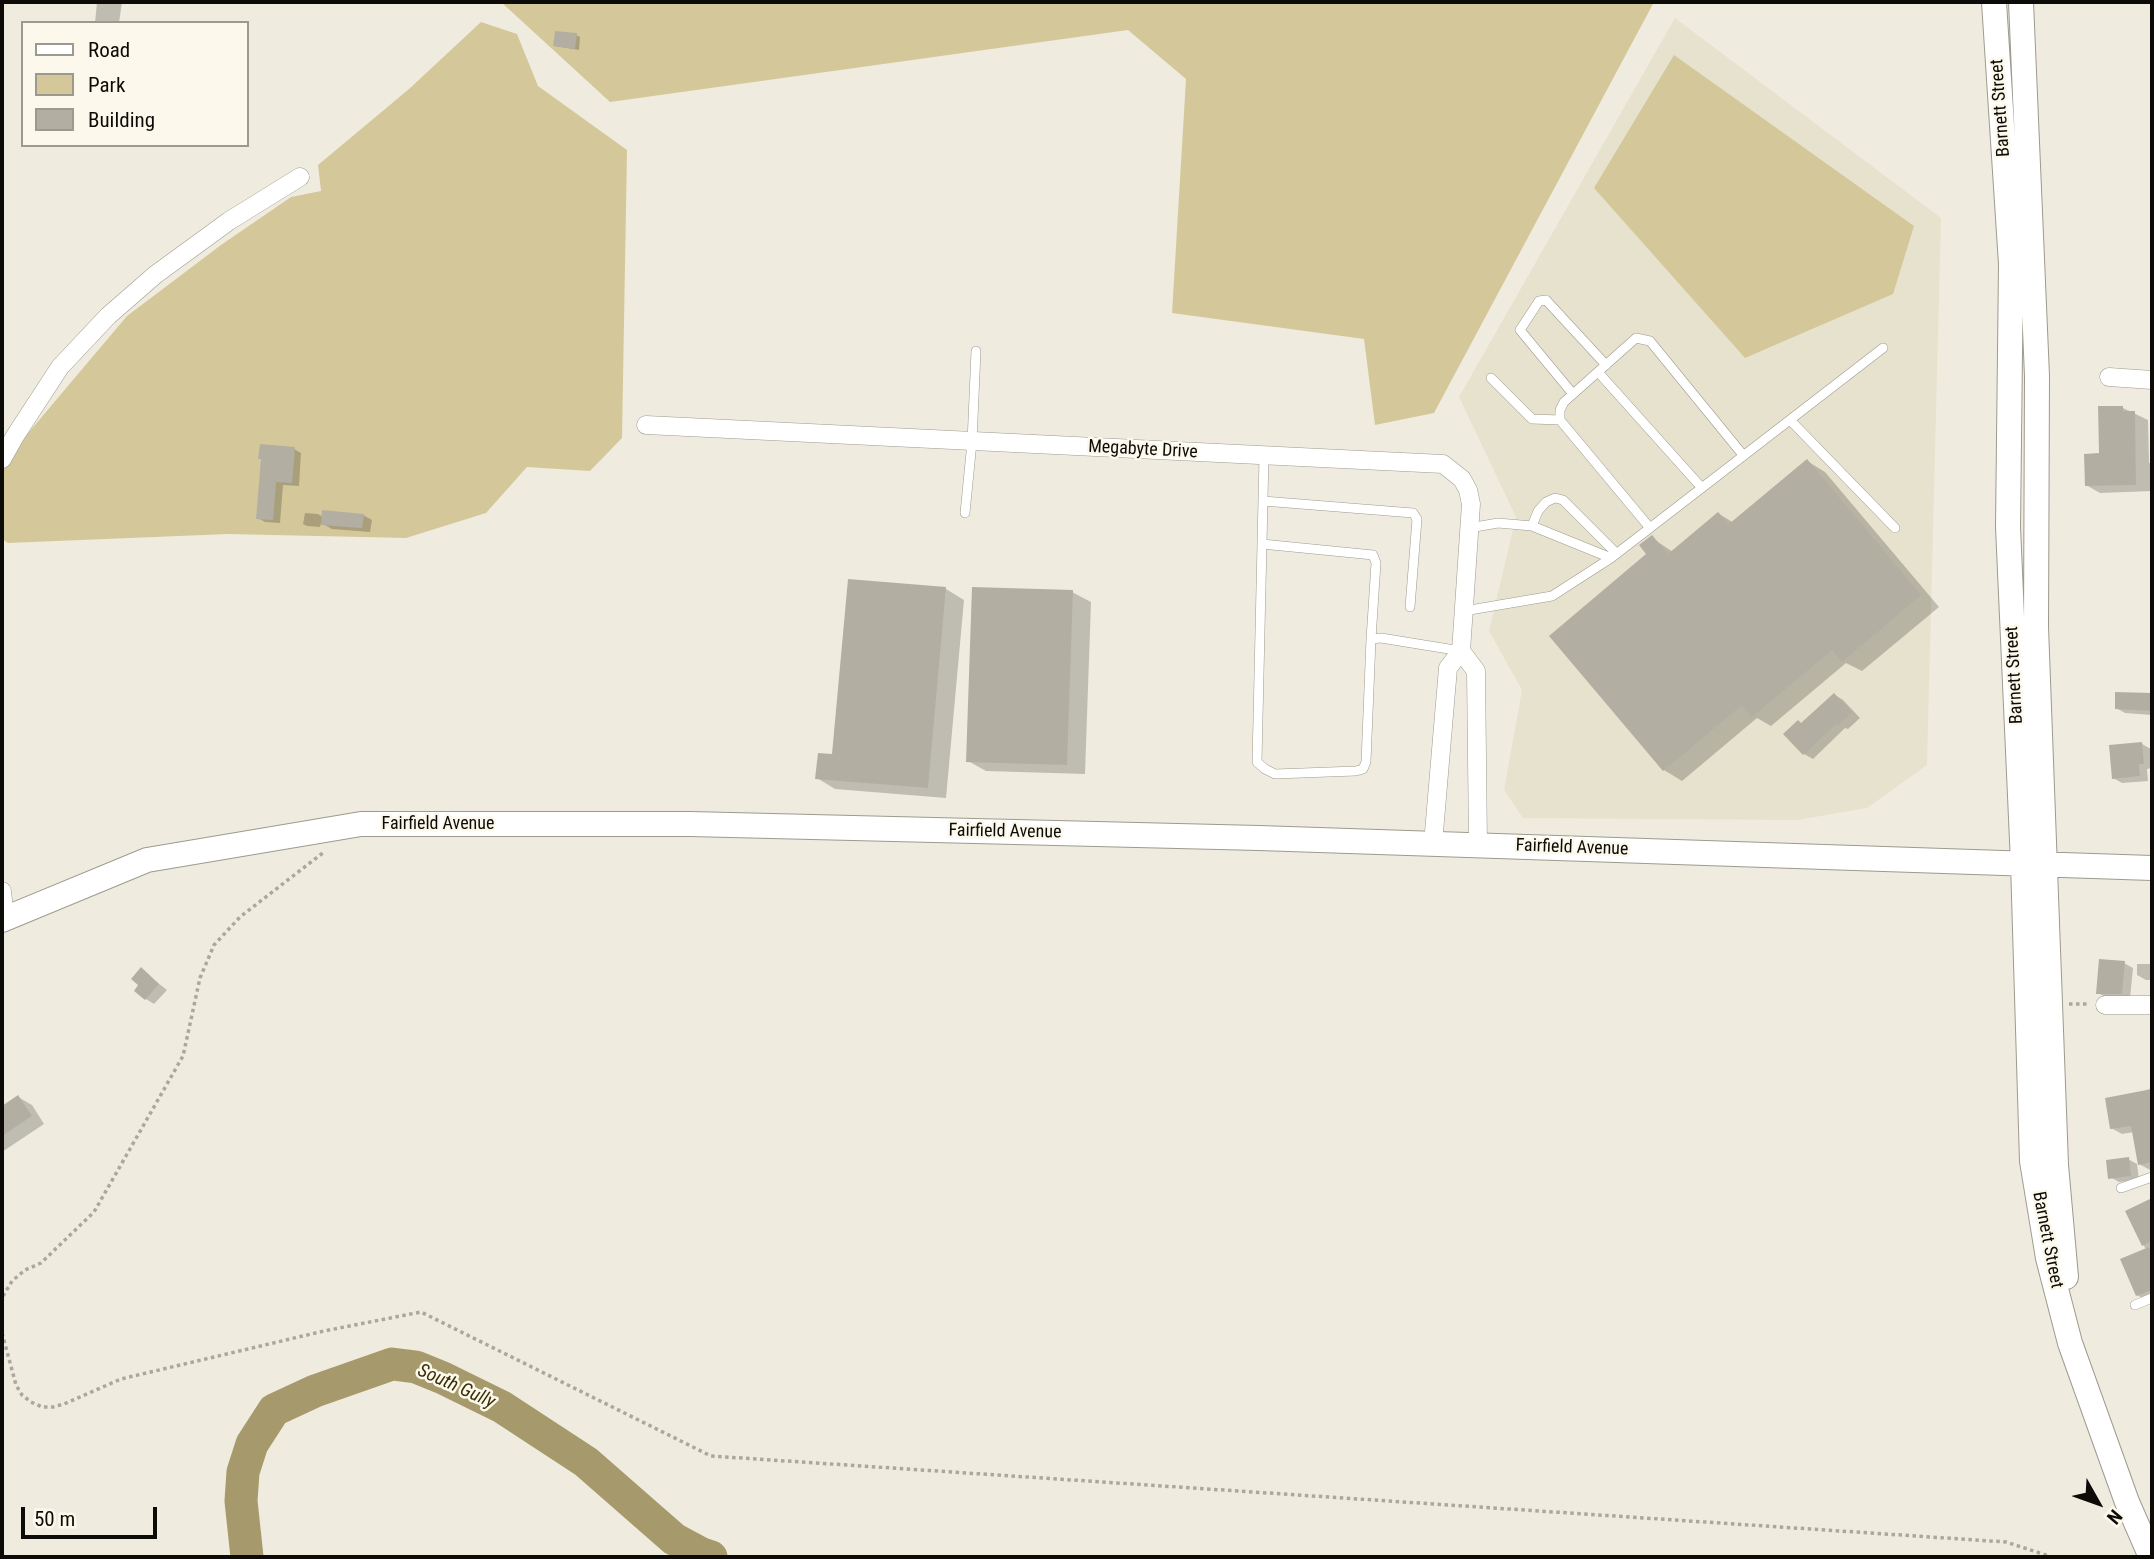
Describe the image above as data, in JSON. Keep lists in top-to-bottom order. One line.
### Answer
{"streets":{"main road":["Barnett Street","Fairfield Avenue"],"street":["Megabyte Drive"]},"crossings":[["Barnett Street","Fairfield Avenue"],["Megabyte Drive","Fairfield Avenue"]],"water":["South Gully"],"legend":["Road","Park","Building"],"scale_bar":"50 m","north":"bottom right"}
